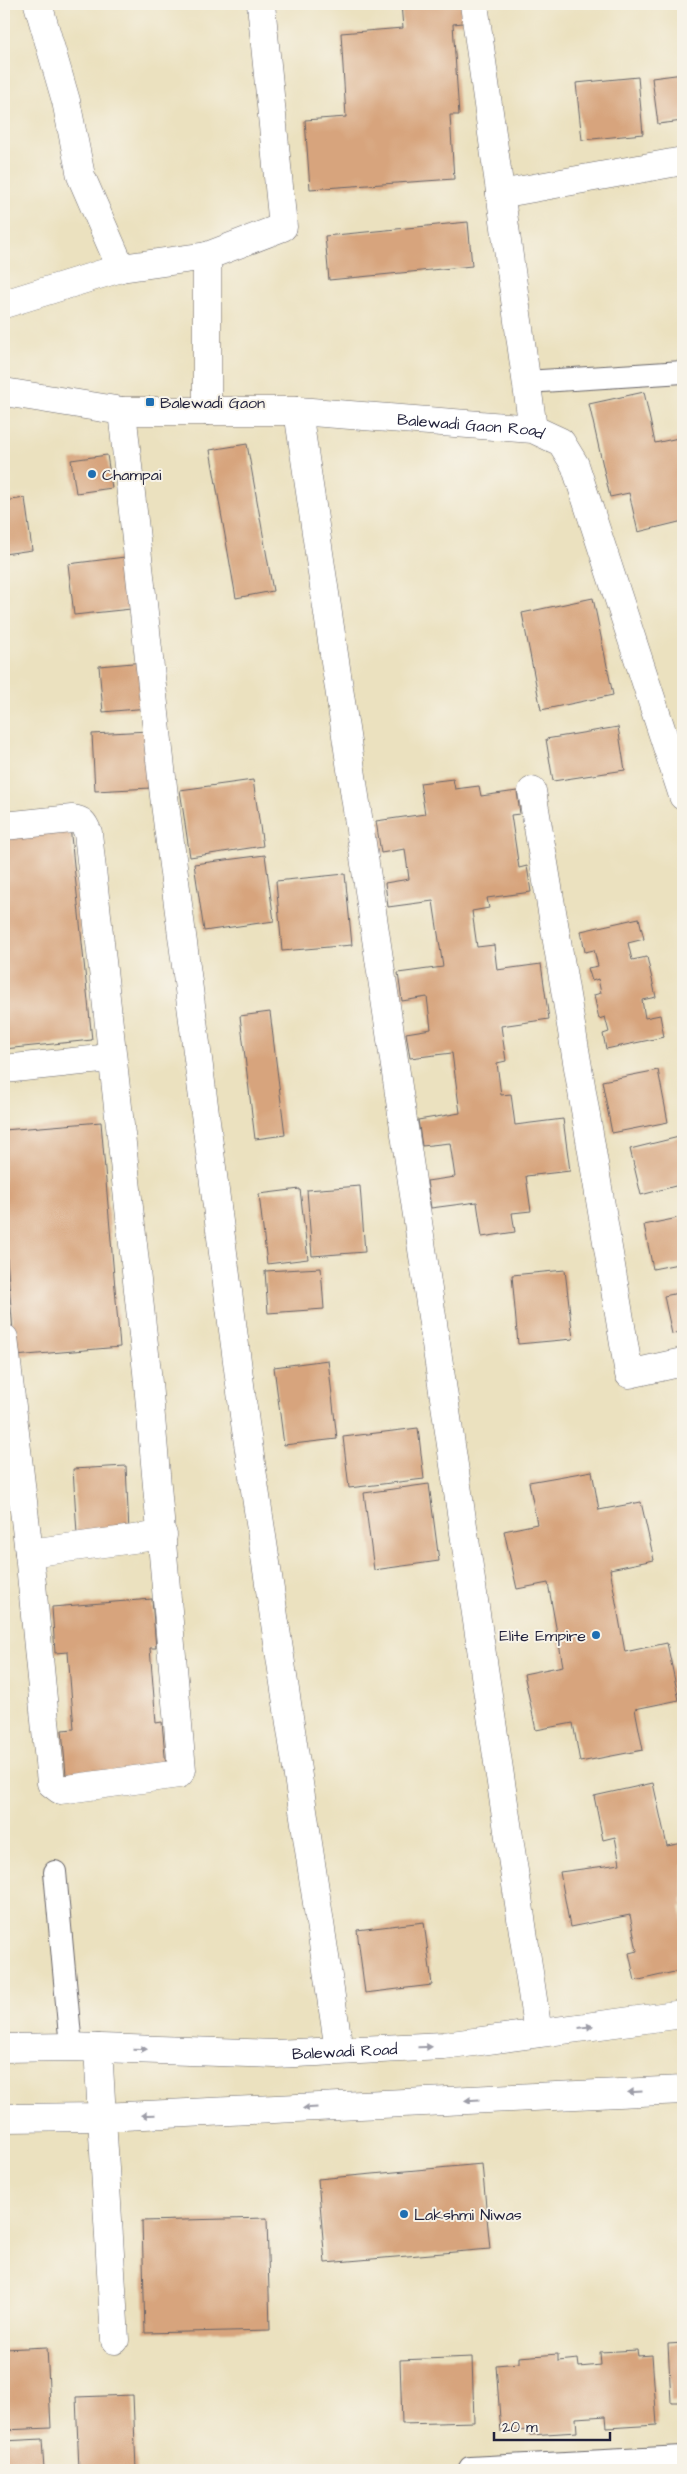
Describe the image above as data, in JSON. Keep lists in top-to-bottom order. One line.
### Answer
{"streets":{"street":["Balewadi Gaon Road","Balewadi Road"]},"places":{"transit":["Balewadi Gaon"],"other":["Champai","Elite Empire","Lakshmi Niwas"]},"scale_bar":"20 m"}
